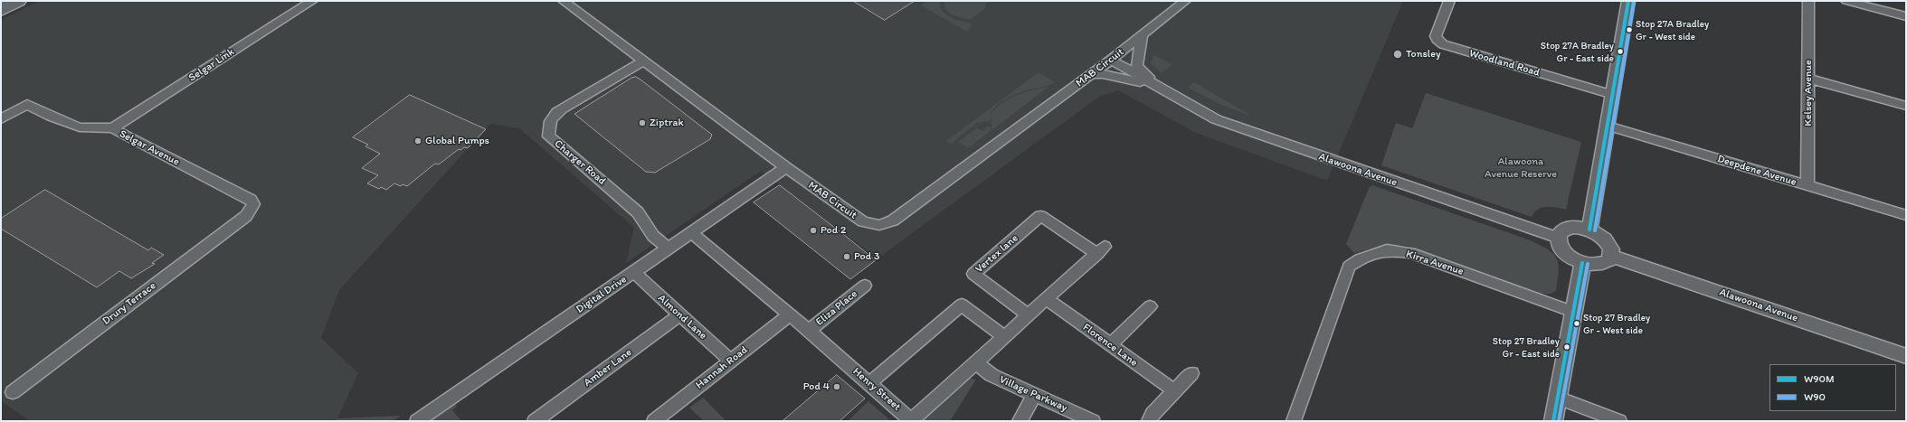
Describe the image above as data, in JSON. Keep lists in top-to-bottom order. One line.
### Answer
{"streets":{"street":["Woodland Road","Selgar Link","MAB Circuit","Kelsey Avenue","Selgar Avenue","Charger Road","Alawoona Avenue","Deepdene Avenue","Vertex lane","Kirra Avenue","Digital Drive","Drury Terrace","Eliza Place","Almond Lane","Florence Lane","Amber Lane","Hannah Road","Henry Street","Village Parkway"]},"crossings":[["Selgar Link","Selgar Avenue"],["MAB Circuit","Charger Road"],["MAB Circuit","Alawoona Avenue"],["MAB Circuit","Digital Drive"],["Kelsey Avenue","Deepdene Avenue"],["Selgar Avenue","Drury Terrace"],["Charger Road","Digital Drive"],["Vertex lane","Henry Street"],["Digital Drive","Almond Lane"],["Digital Drive","Henry Street"],["Eliza Place","Henry Street"],["Almond Lane","Amber Lane"],["Almond Lane","Hannah Road"],["Florence Lane","Henry Street"],["Hannah Road","Henry Street"],["Henry Street","Village Parkway"]],"parks":["Alawoona Avenue Reserve"],"places":["Stop 27A Bradley Gr - West side","Stop 27A Bradley Gr - East side","Tonsley","Ziptrak","Global Pumps","Pod 2","Pod 3","Stop 27 Bradley Gr - West side","Stop 27 Bradley Gr - East side","Pod 4"],"lines":["transit line W90M","transit line W90"],"legend":["W90M","W90"]}
